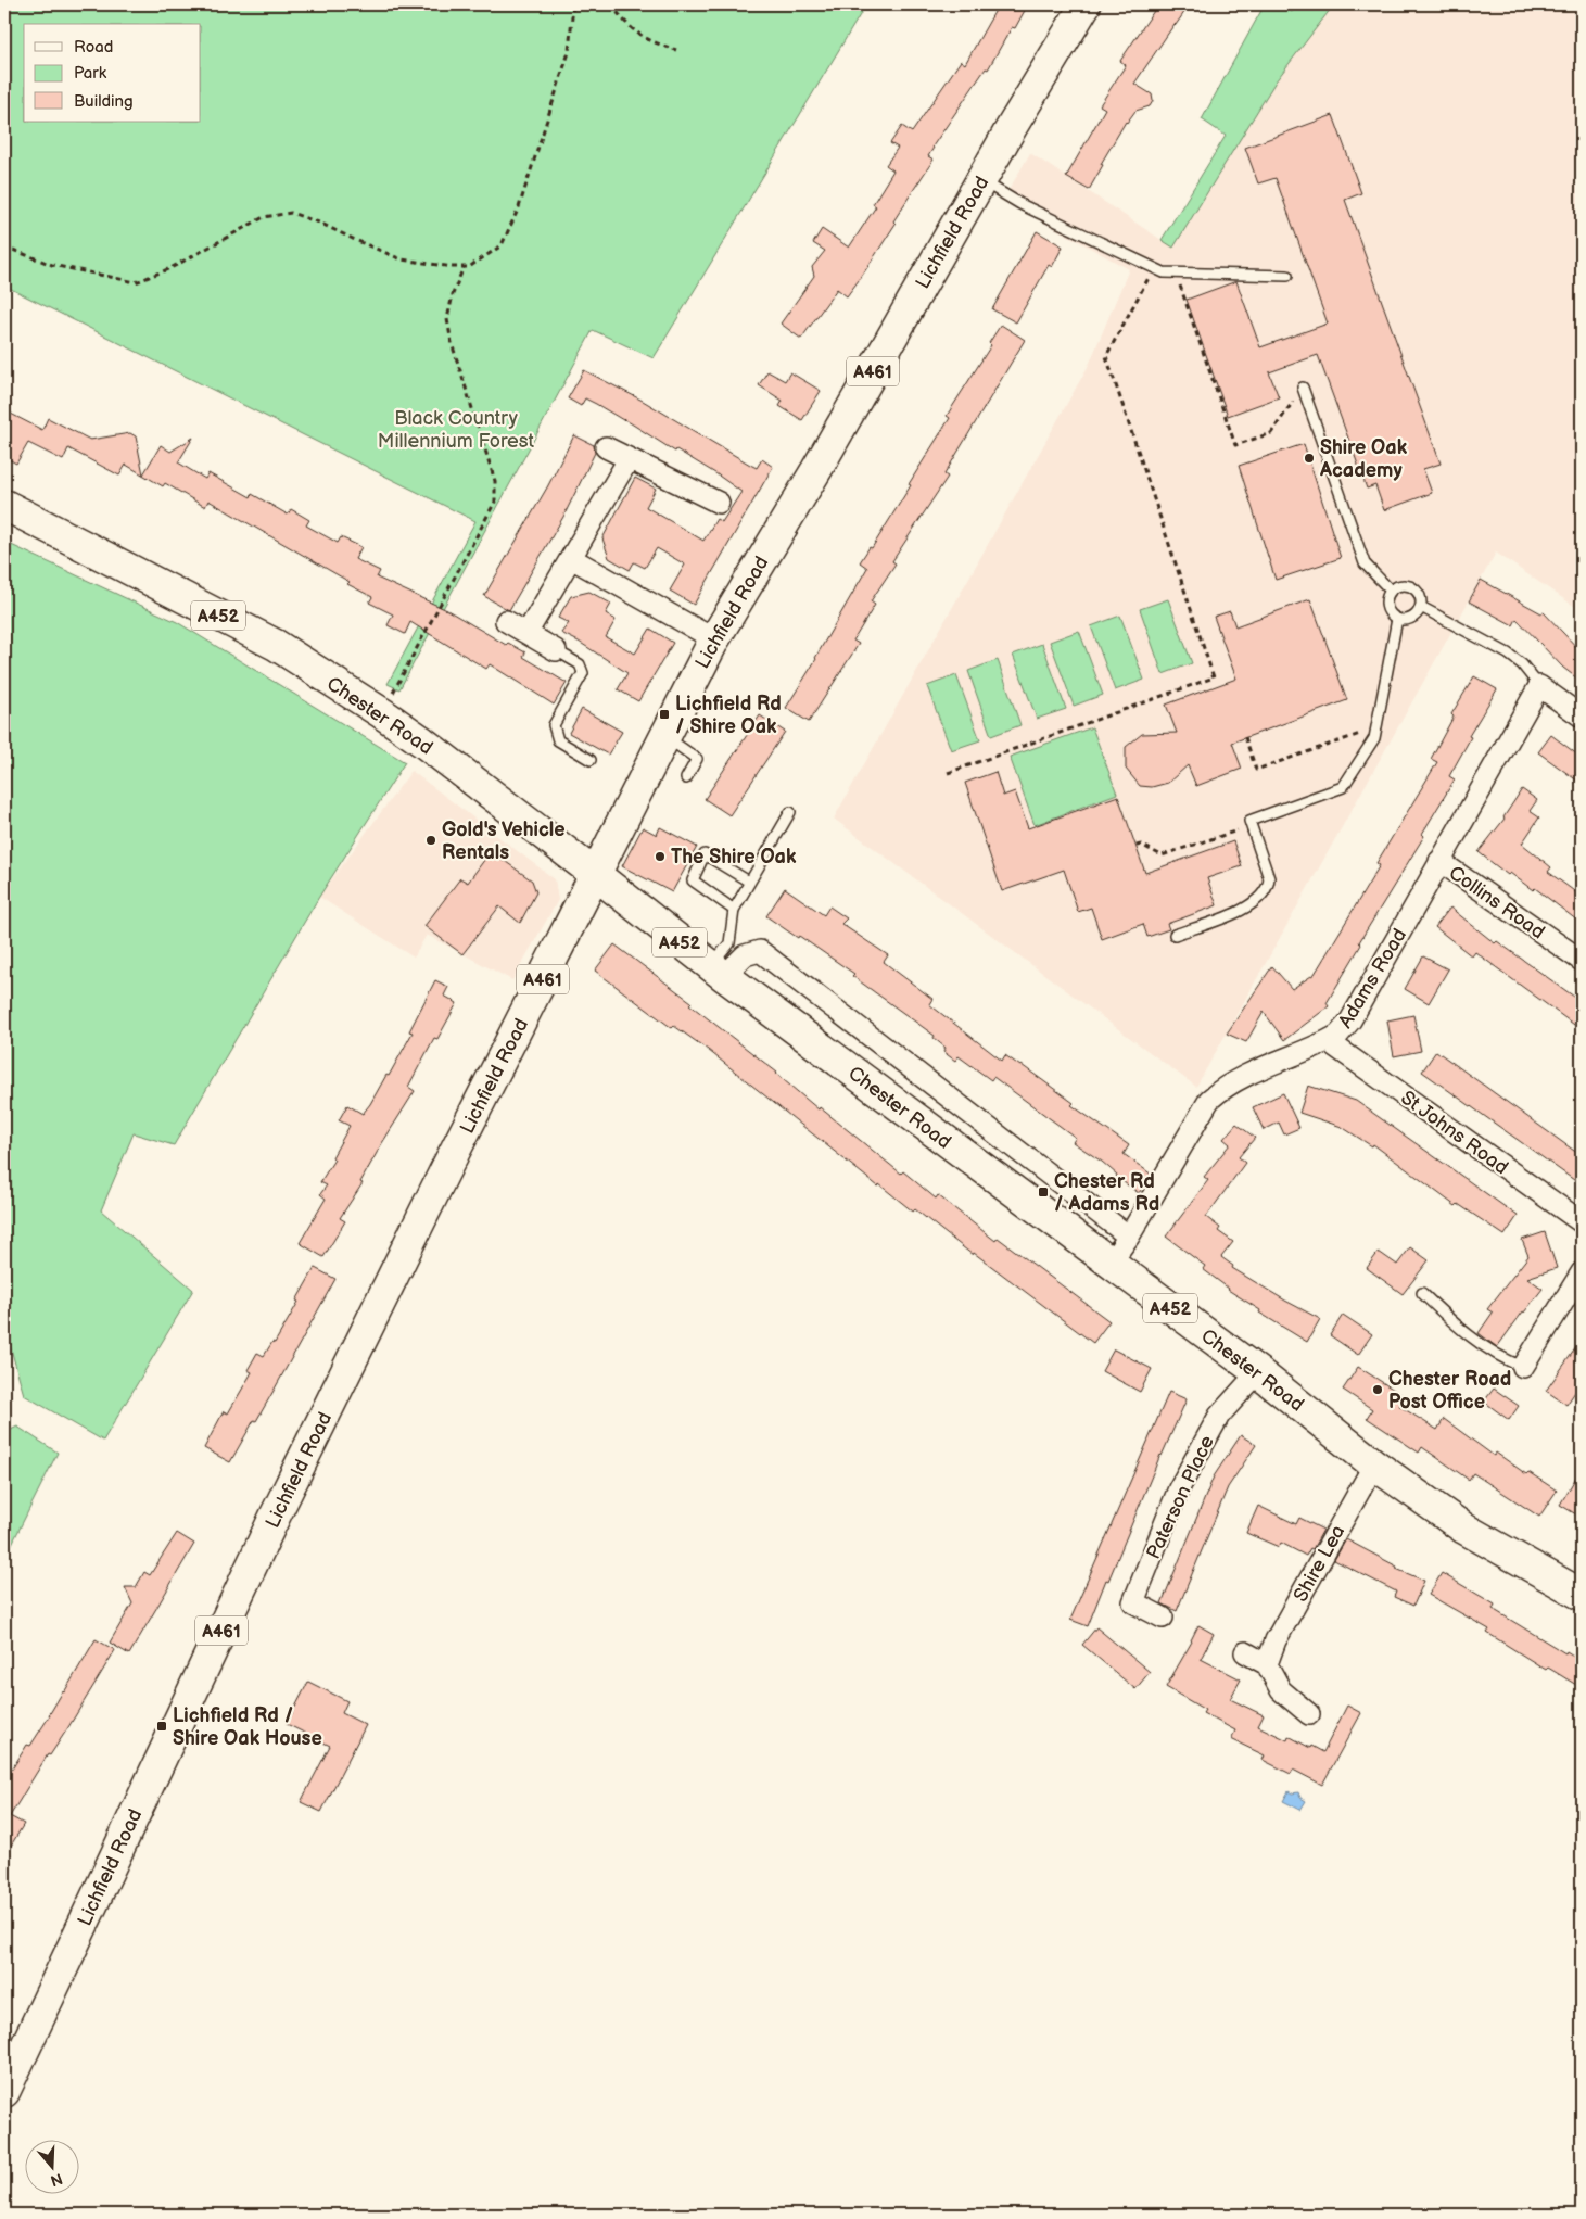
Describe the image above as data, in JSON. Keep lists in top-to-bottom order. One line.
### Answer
{"streets":{"highway":["Lichfield Road","A461","A452","Chester Road"],"street":["Collins Road","Adams Road","St Johns Road","Paterson Place","Shire Lea"]},"crossings":[["Lichfield Road","Chester Road"],["Chester Road","Adams Road"],["Chester Road","Paterson Place"],["Chester Road","Shire Lea"],["Collins Road","Adams Road"],["Adams Road","St Johns Road"]],"parks":["Black Country Millennium Forest"],"places":{"other":["Shire Oak Academy","Gold's Vehicle Rentals","The Shire Oak","Chester Road Post Office"],"transit":["Lichfield Rd / Shire Oak","Chester Rd / Adams Rd","Lichfield Rd / Shire Oak House"]},"legend":["Road","Park","Building"],"north":"bottom"}
